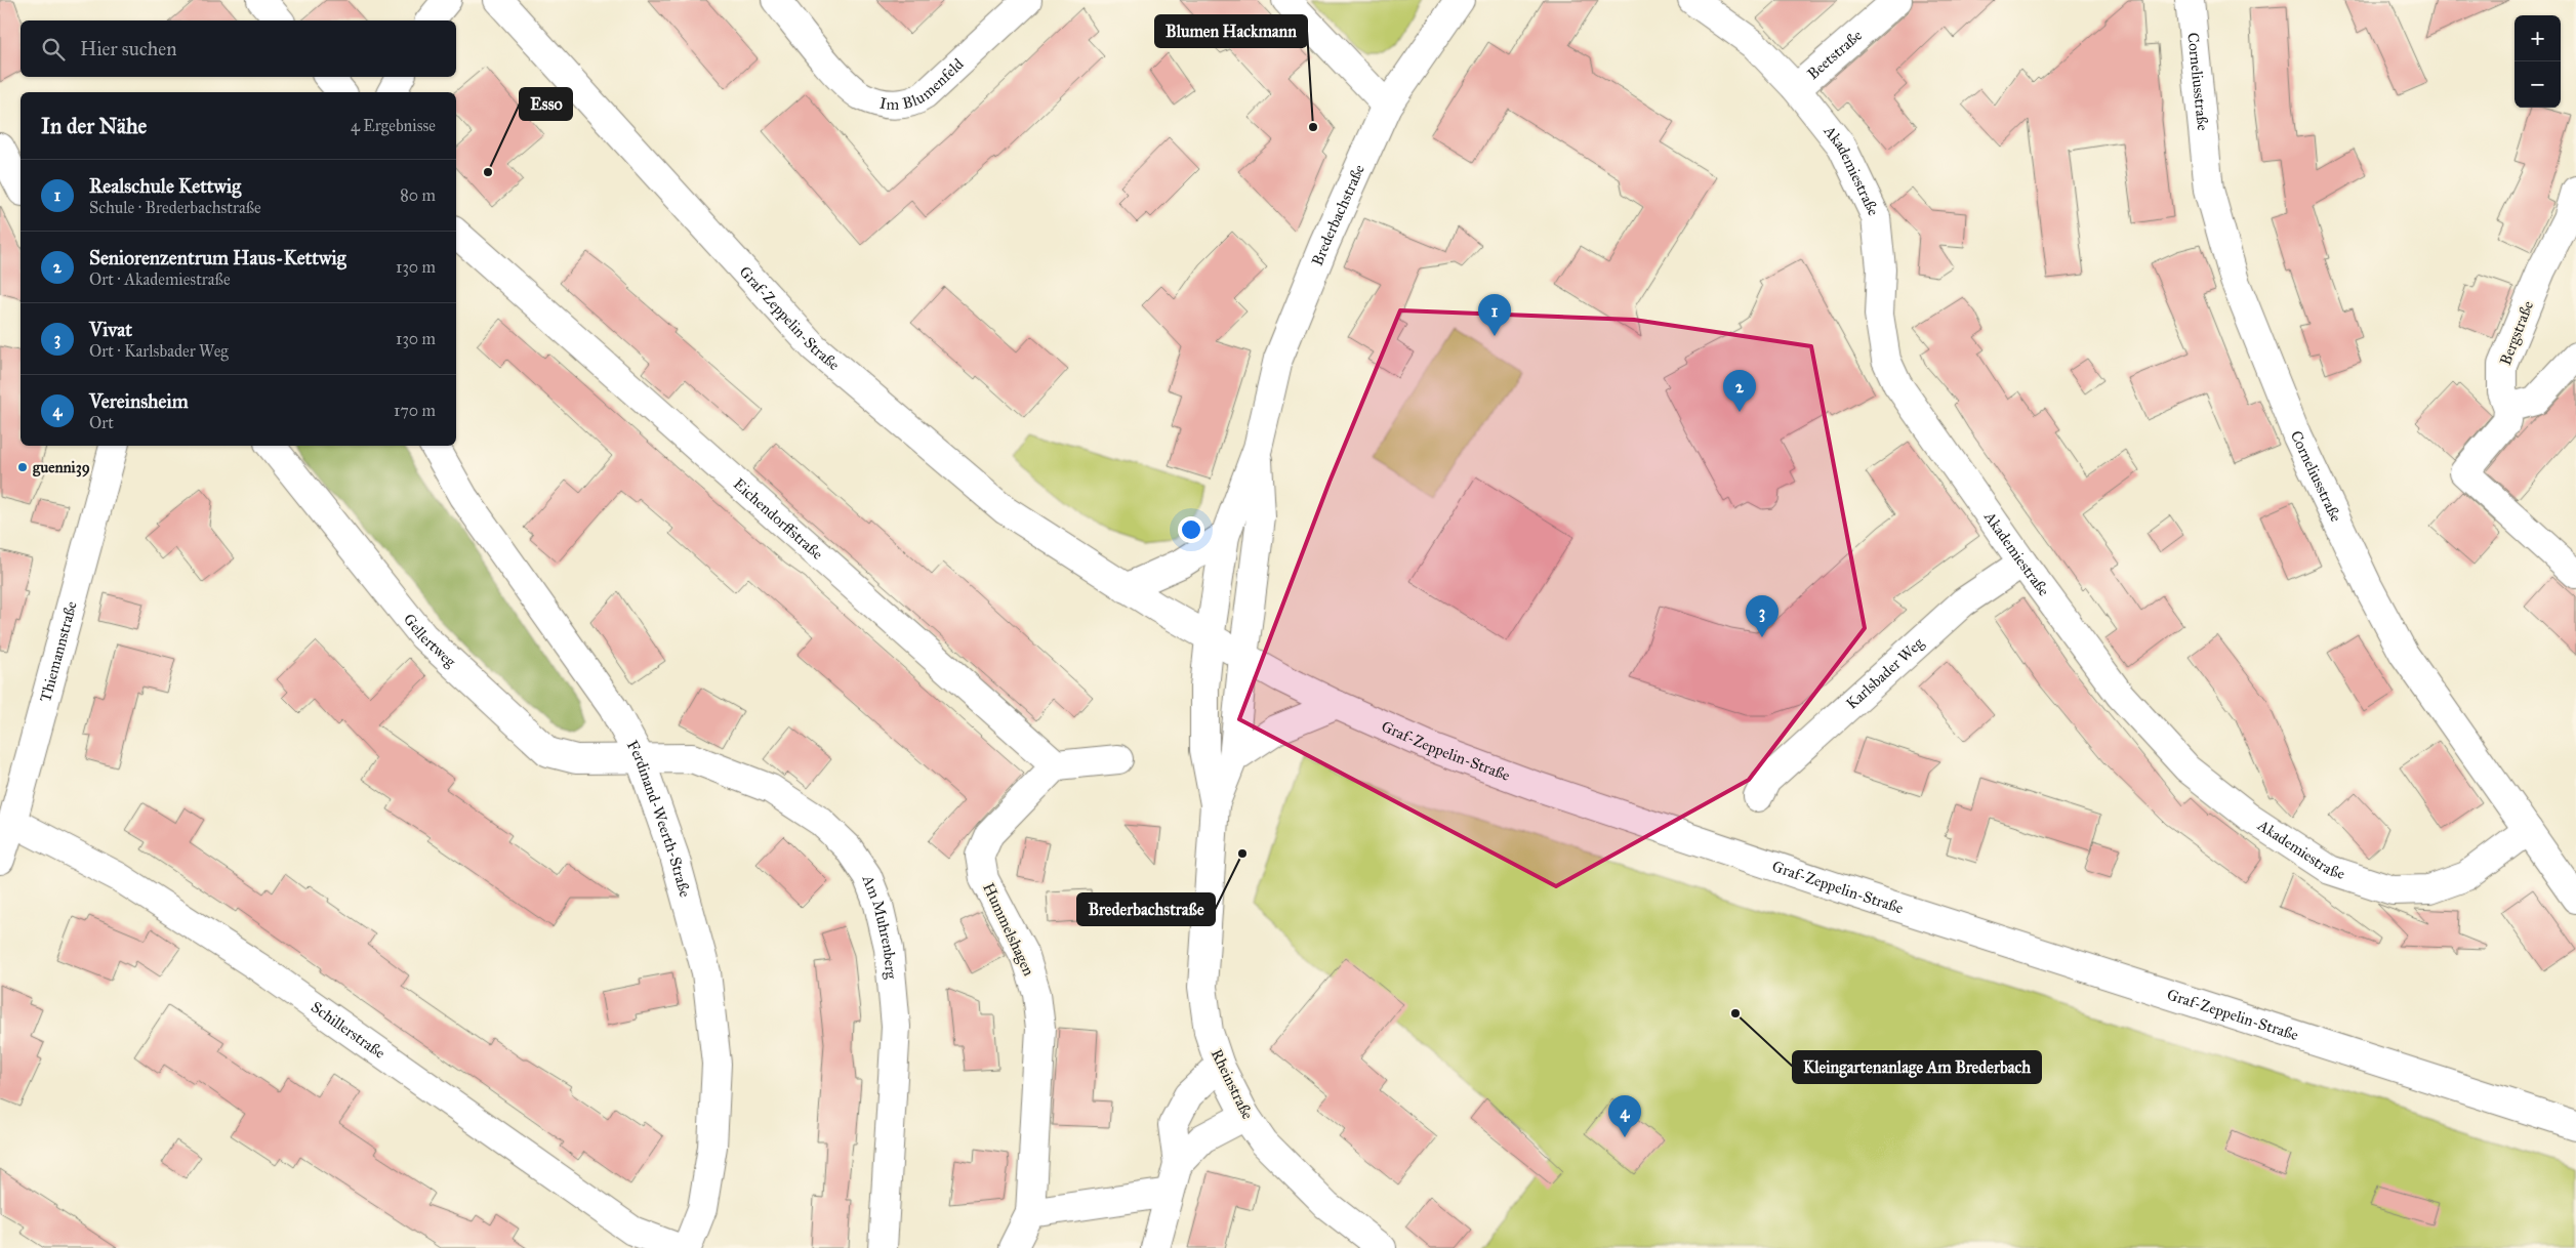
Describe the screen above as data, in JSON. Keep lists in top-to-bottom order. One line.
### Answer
{"streets":{"street":["Beetstraße","Im Blumenfeld","Corneliusstraße","Akademiestraße","Brederbachstraße","Graf-Zeppelin-Straße","Bergstraße","Eichendorffstraße","Gellertweg","Thiemannstraße","Karlsbader Weg","Ferdinand-Weerth-Straße","Am Muhrenberg","Hummelshagen","Schillerstraße","Rheinstraße"]},"crossings":[["Beetstraße","Akademiestraße"],["Corneliusstraße","Akademiestraße"],["Akademiestraße","Karlsbader Weg"],["Brederbachstraße","Graf-Zeppelin-Straße"],["Brederbachstraße","Rheinstraße"],["Graf-Zeppelin-Straße","Rheinstraße"],["Eichendorffstraße","Hummelshagen"],["Gellertweg","Ferdinand-Weerth-Straße"],["Gellertweg","Am Muhrenberg"],["Thiemannstraße","Schillerstraße"],["Ferdinand-Weerth-Straße","Am Muhrenberg"]],"places":["Blumen Hackmann","Esso","guenni39","Brederbachstraße","Kleingartenanlage Am Brederbach"],"page":{"map_buttons":["+","−"],"search":"Hier suchen","heading":["In der Nähe","4 Ergebnisse"],"list":[{"mark":"1","name":"Realschule Kettwig","note":"Schule · Brederbachstraße","value":"80 m"},{"mark":"2","name":"Seniorenzentrum Haus-Kettwig","note":"Ort · Akademiestraße","value":"130 m"},{"mark":"3","name":"Vivat","note":"Ort · Karlsbader Weg","value":"130 m"},{"mark":"4","name":"Vereinsheim","note":"Ort","value":"170 m"}],"pins":["1","2","3","4"]}}
